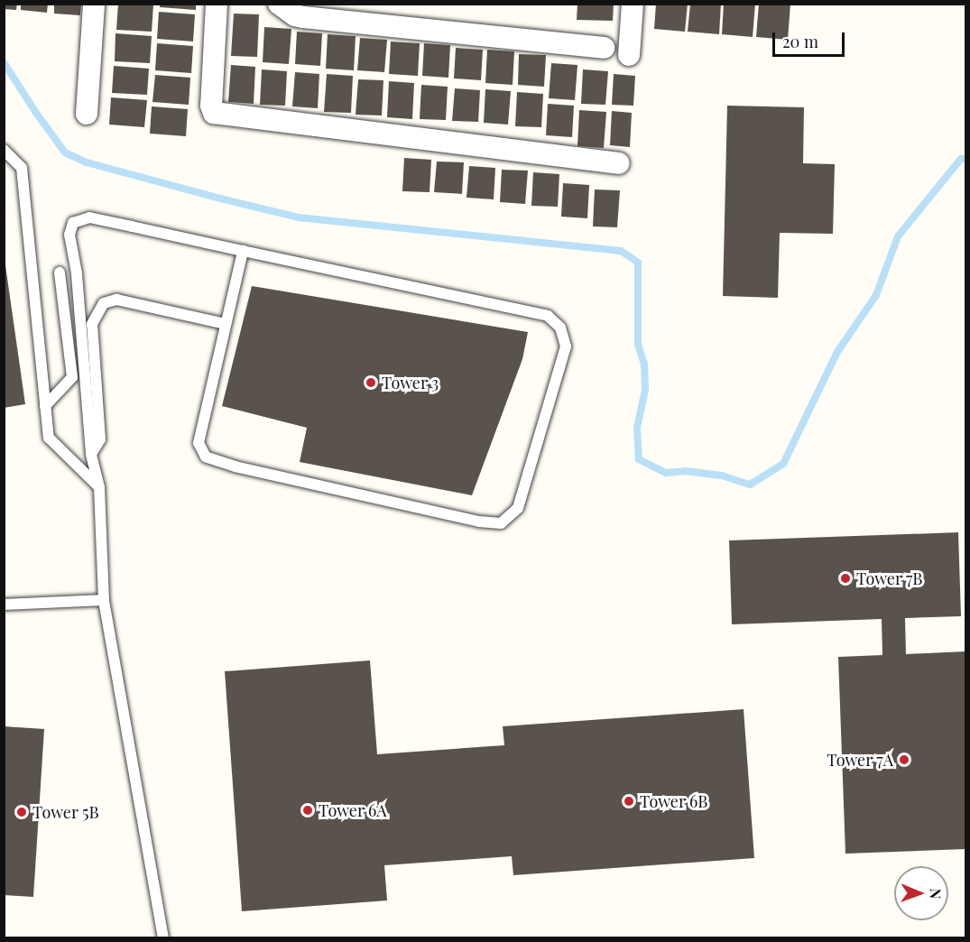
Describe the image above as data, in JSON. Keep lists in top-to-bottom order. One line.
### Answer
{"places":["Tower 3","Tower 7B","Tower 7A","Tower 6B","Tower 6A","Tower 5B"],"scale_bar":"20 m","north":"right"}
